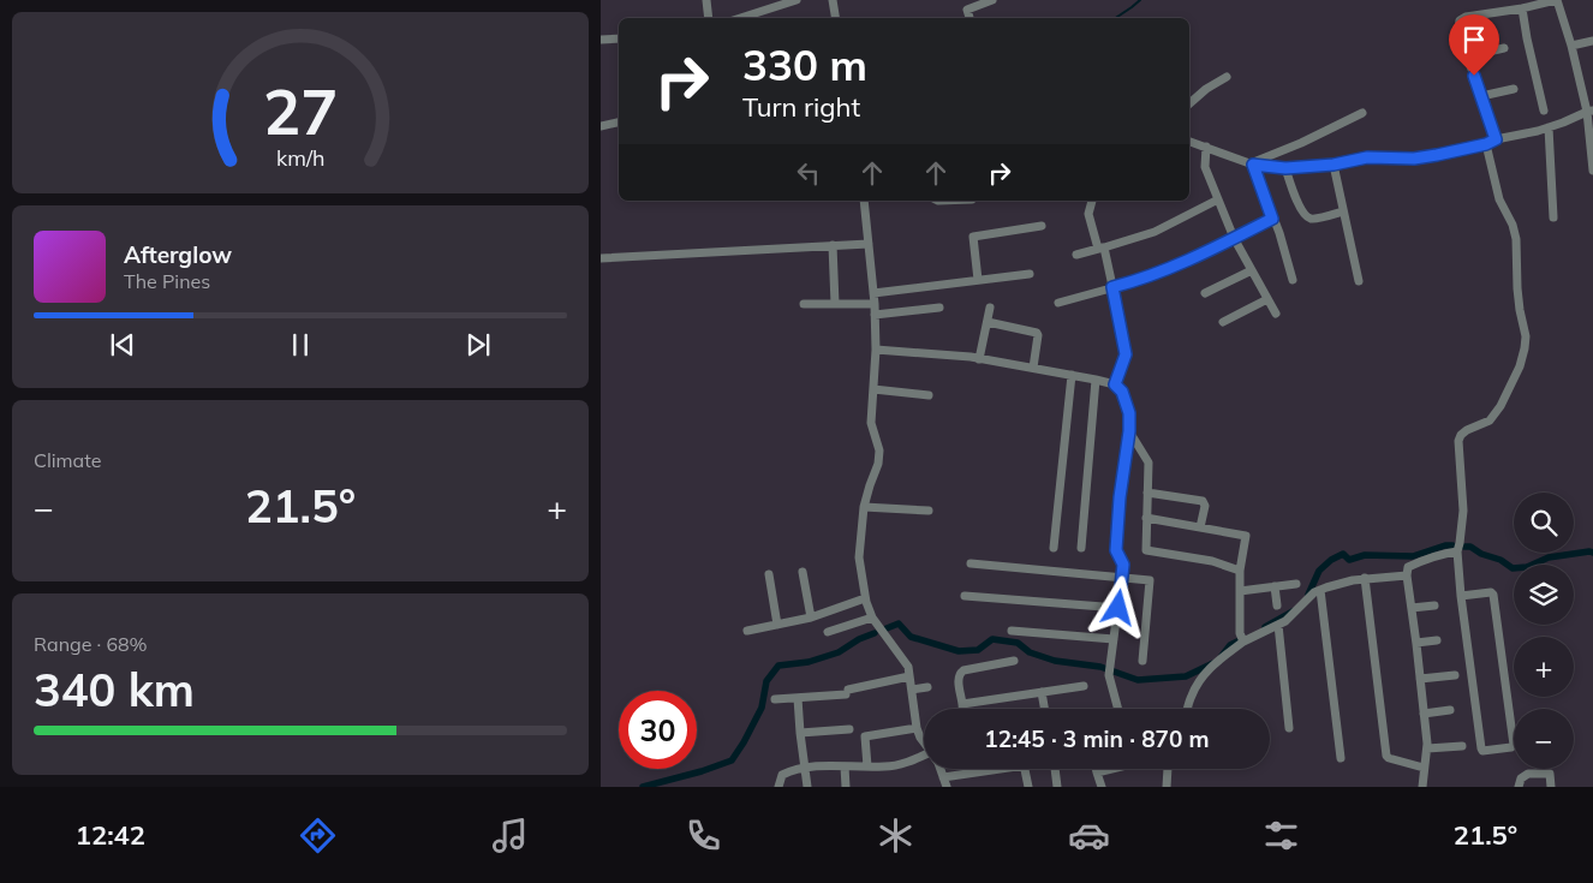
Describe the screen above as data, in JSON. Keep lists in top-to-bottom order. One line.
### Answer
{"page":{"turn":["330 m","Turn right"],"song":["Afterglow","The Pines"],"tile":["Climate",["Range · 68%","340 km"]],"heat":["−","21.5°","+"],"map_buttons":["+","−"],"limit":"30","trip":"12:45 · 3 min · 870 m","tabs":["12:42","21.5°"],"gauge":["27","km/h"]}}
